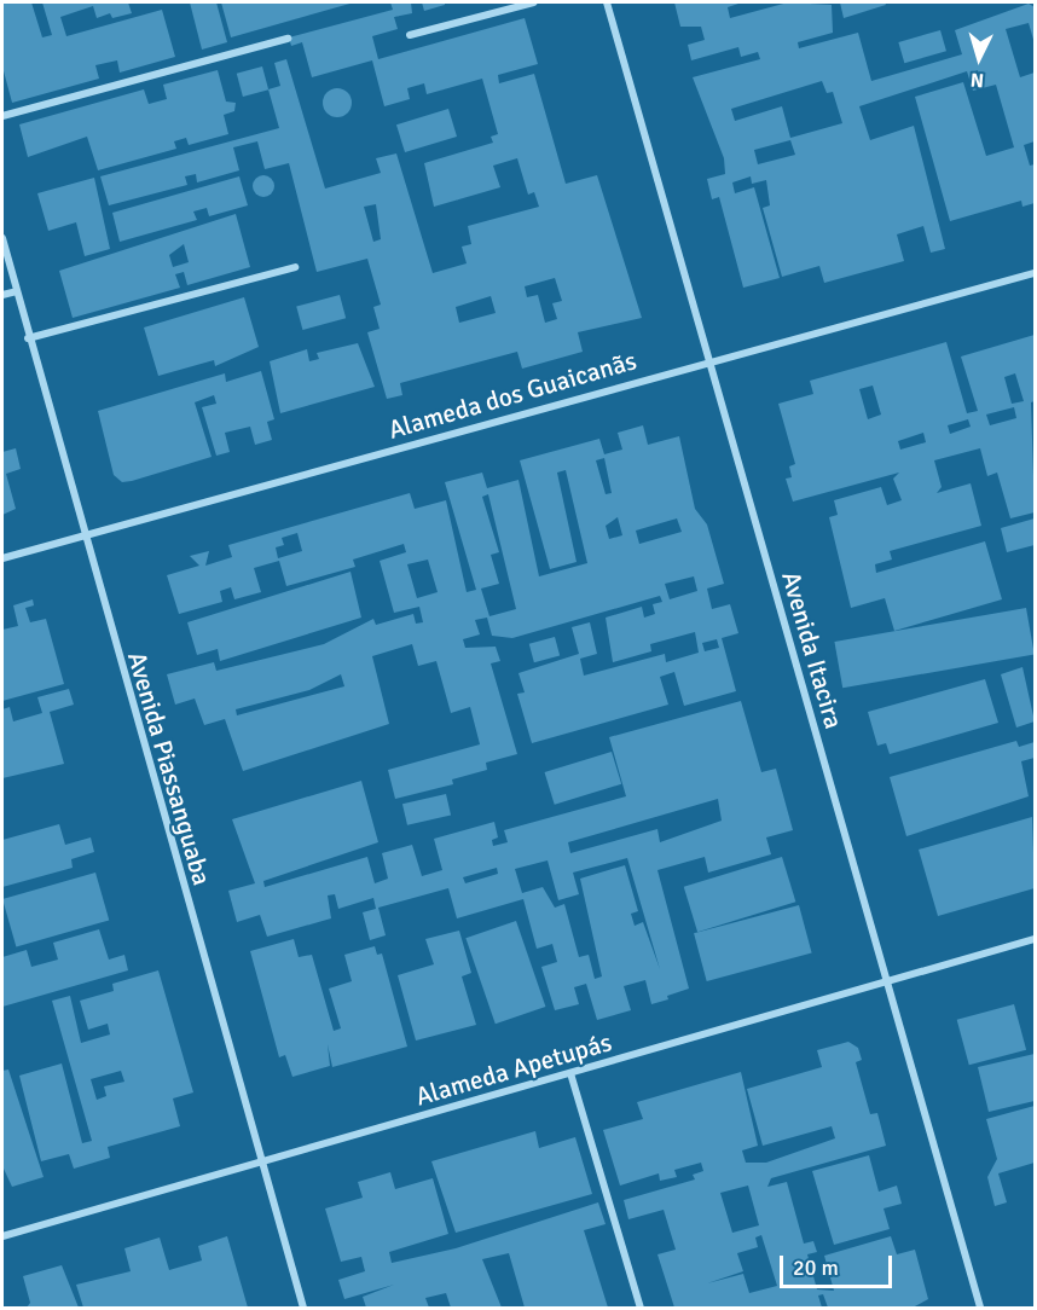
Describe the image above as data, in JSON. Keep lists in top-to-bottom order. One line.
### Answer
{"streets":{"street":["Alameda dos Guaicanãs","Avenida Itacira","Avenida Piassanguaba","Alameda Apetupás"]},"crossings":[["Alameda dos Guaicanãs","Avenida Itacira"],["Alameda dos Guaicanãs","Avenida Piassanguaba"],["Avenida Itacira","Alameda Apetupás"],["Avenida Piassanguaba","Alameda Apetupás"]],"scale_bar":"20 m","north":"bottom"}
